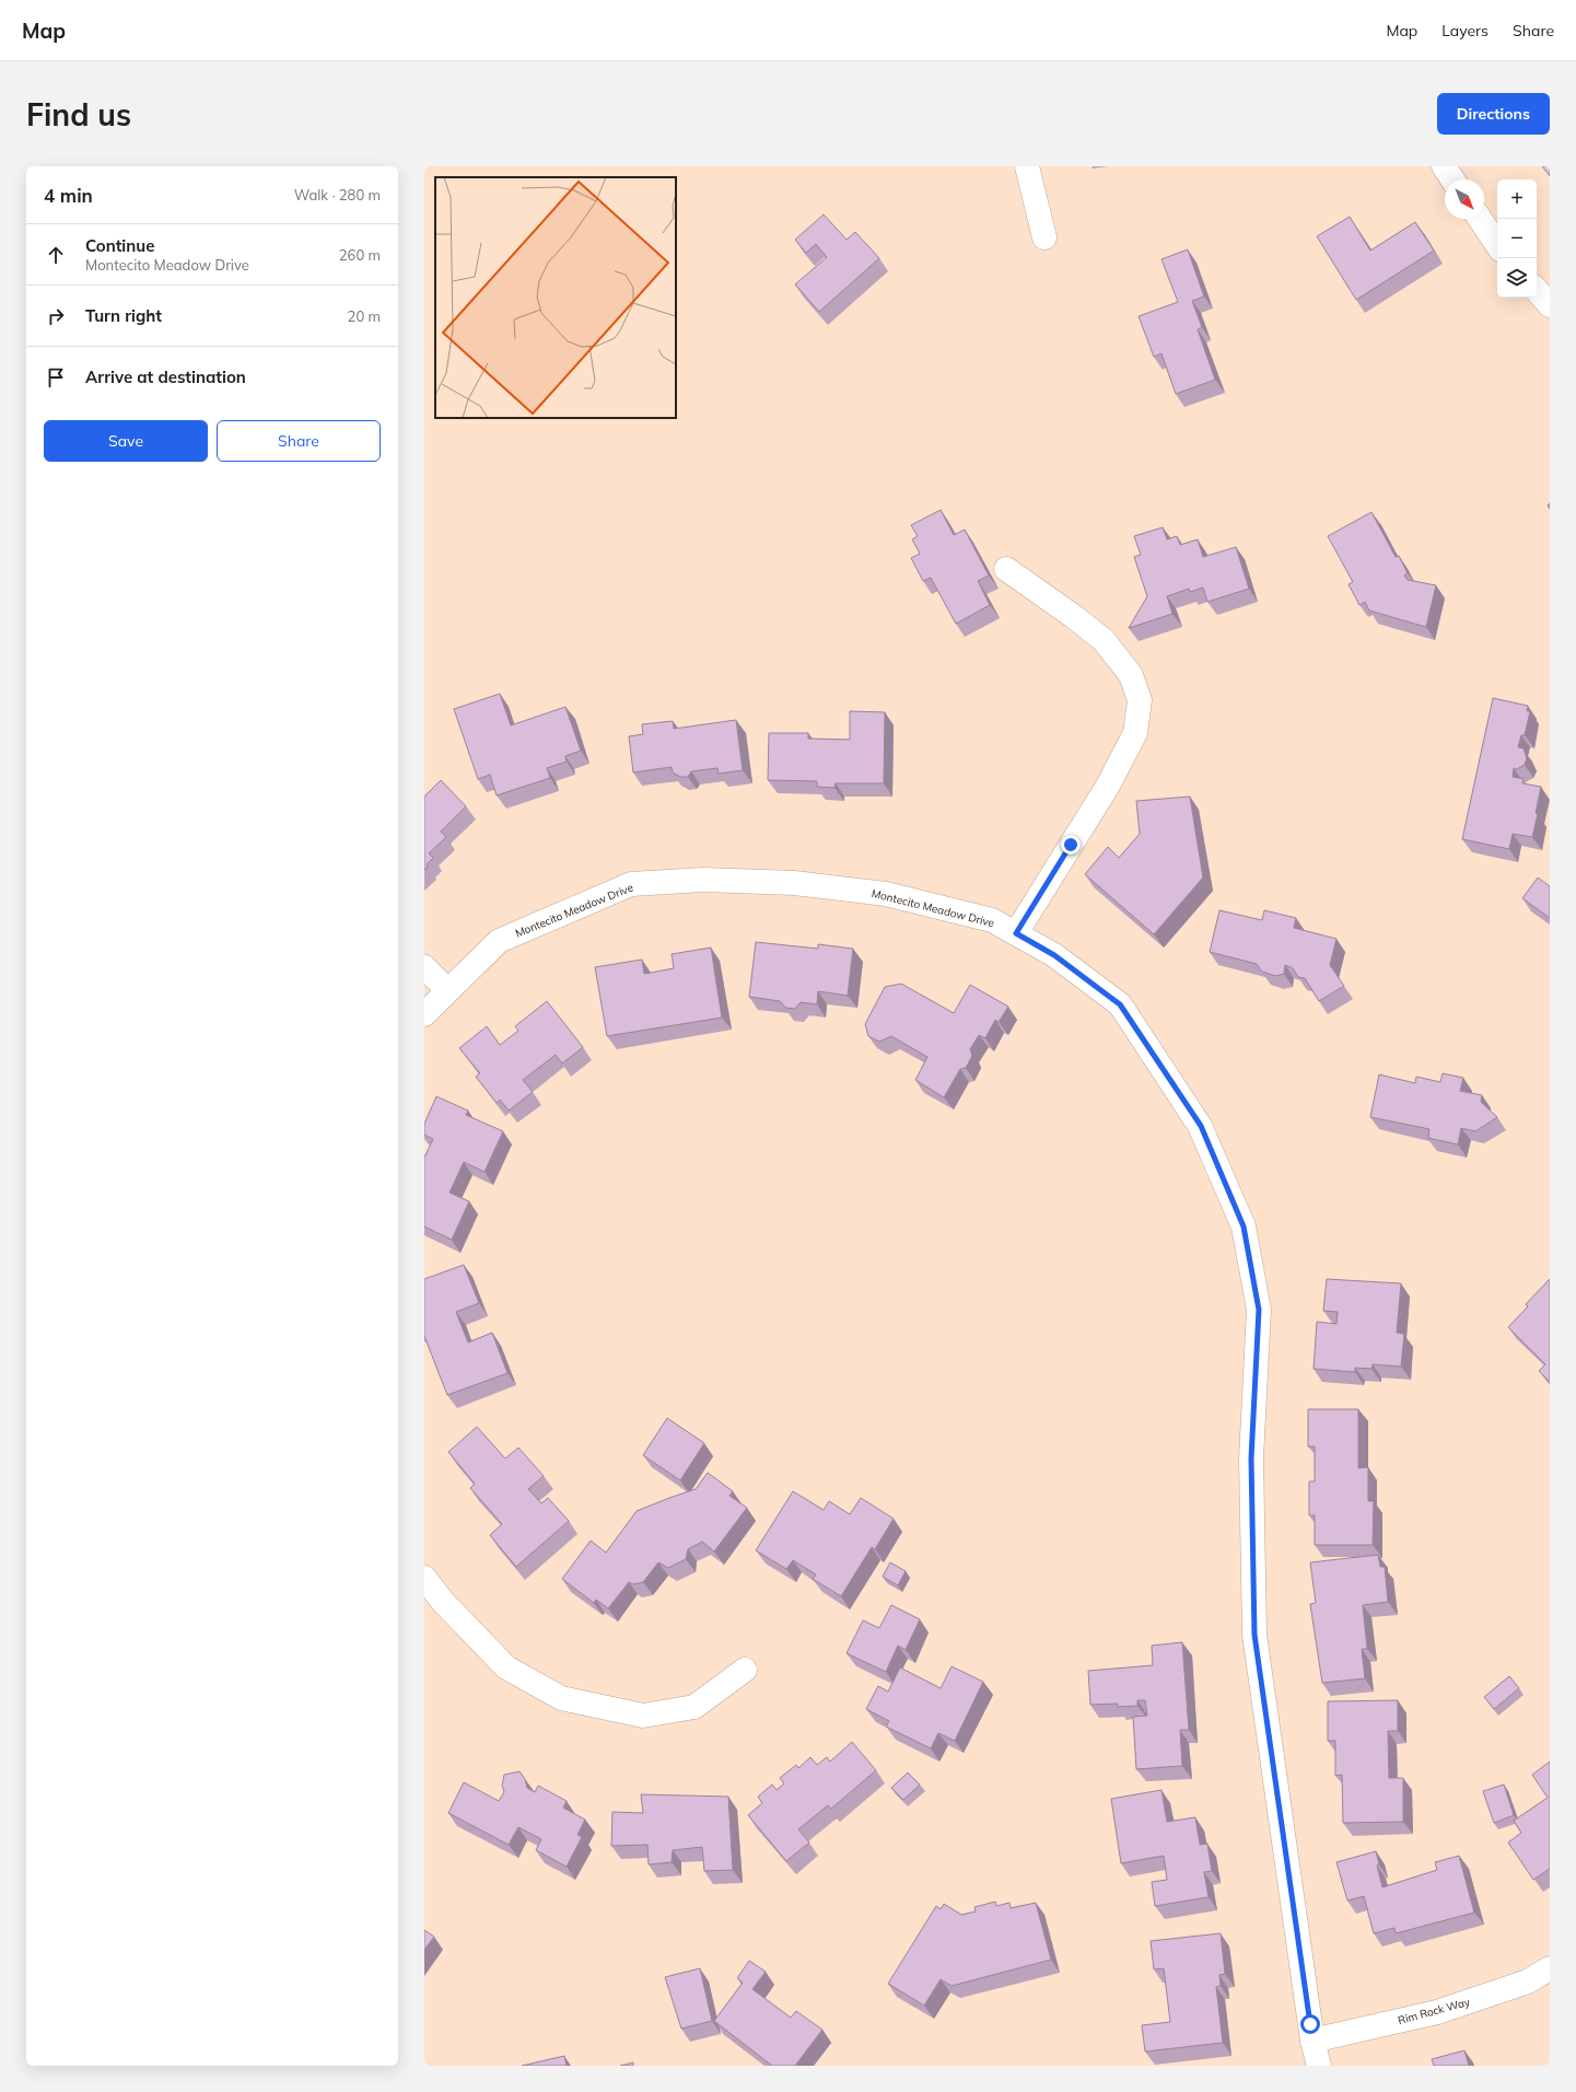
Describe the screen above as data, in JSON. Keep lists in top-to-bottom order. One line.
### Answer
{"streets":{"street":["Montecito Meadow Drive","Rim Rock Way"]},"crossings":[["Montecito Meadow Drive","Rim Rock Way"]],"north":"bottom right","page":{"header":"Map","nav":["Map","Layers","Share"],"buttons":["Directions",["Save","Share"]],"title":"Find us","heading":["4 min","Walk · 280 m"],"map_buttons":["+","−"],"list":[["Continue","Montecito Meadow Drive","260 m"],["Turn right","20 m"],"Arrive at destination"]}}
